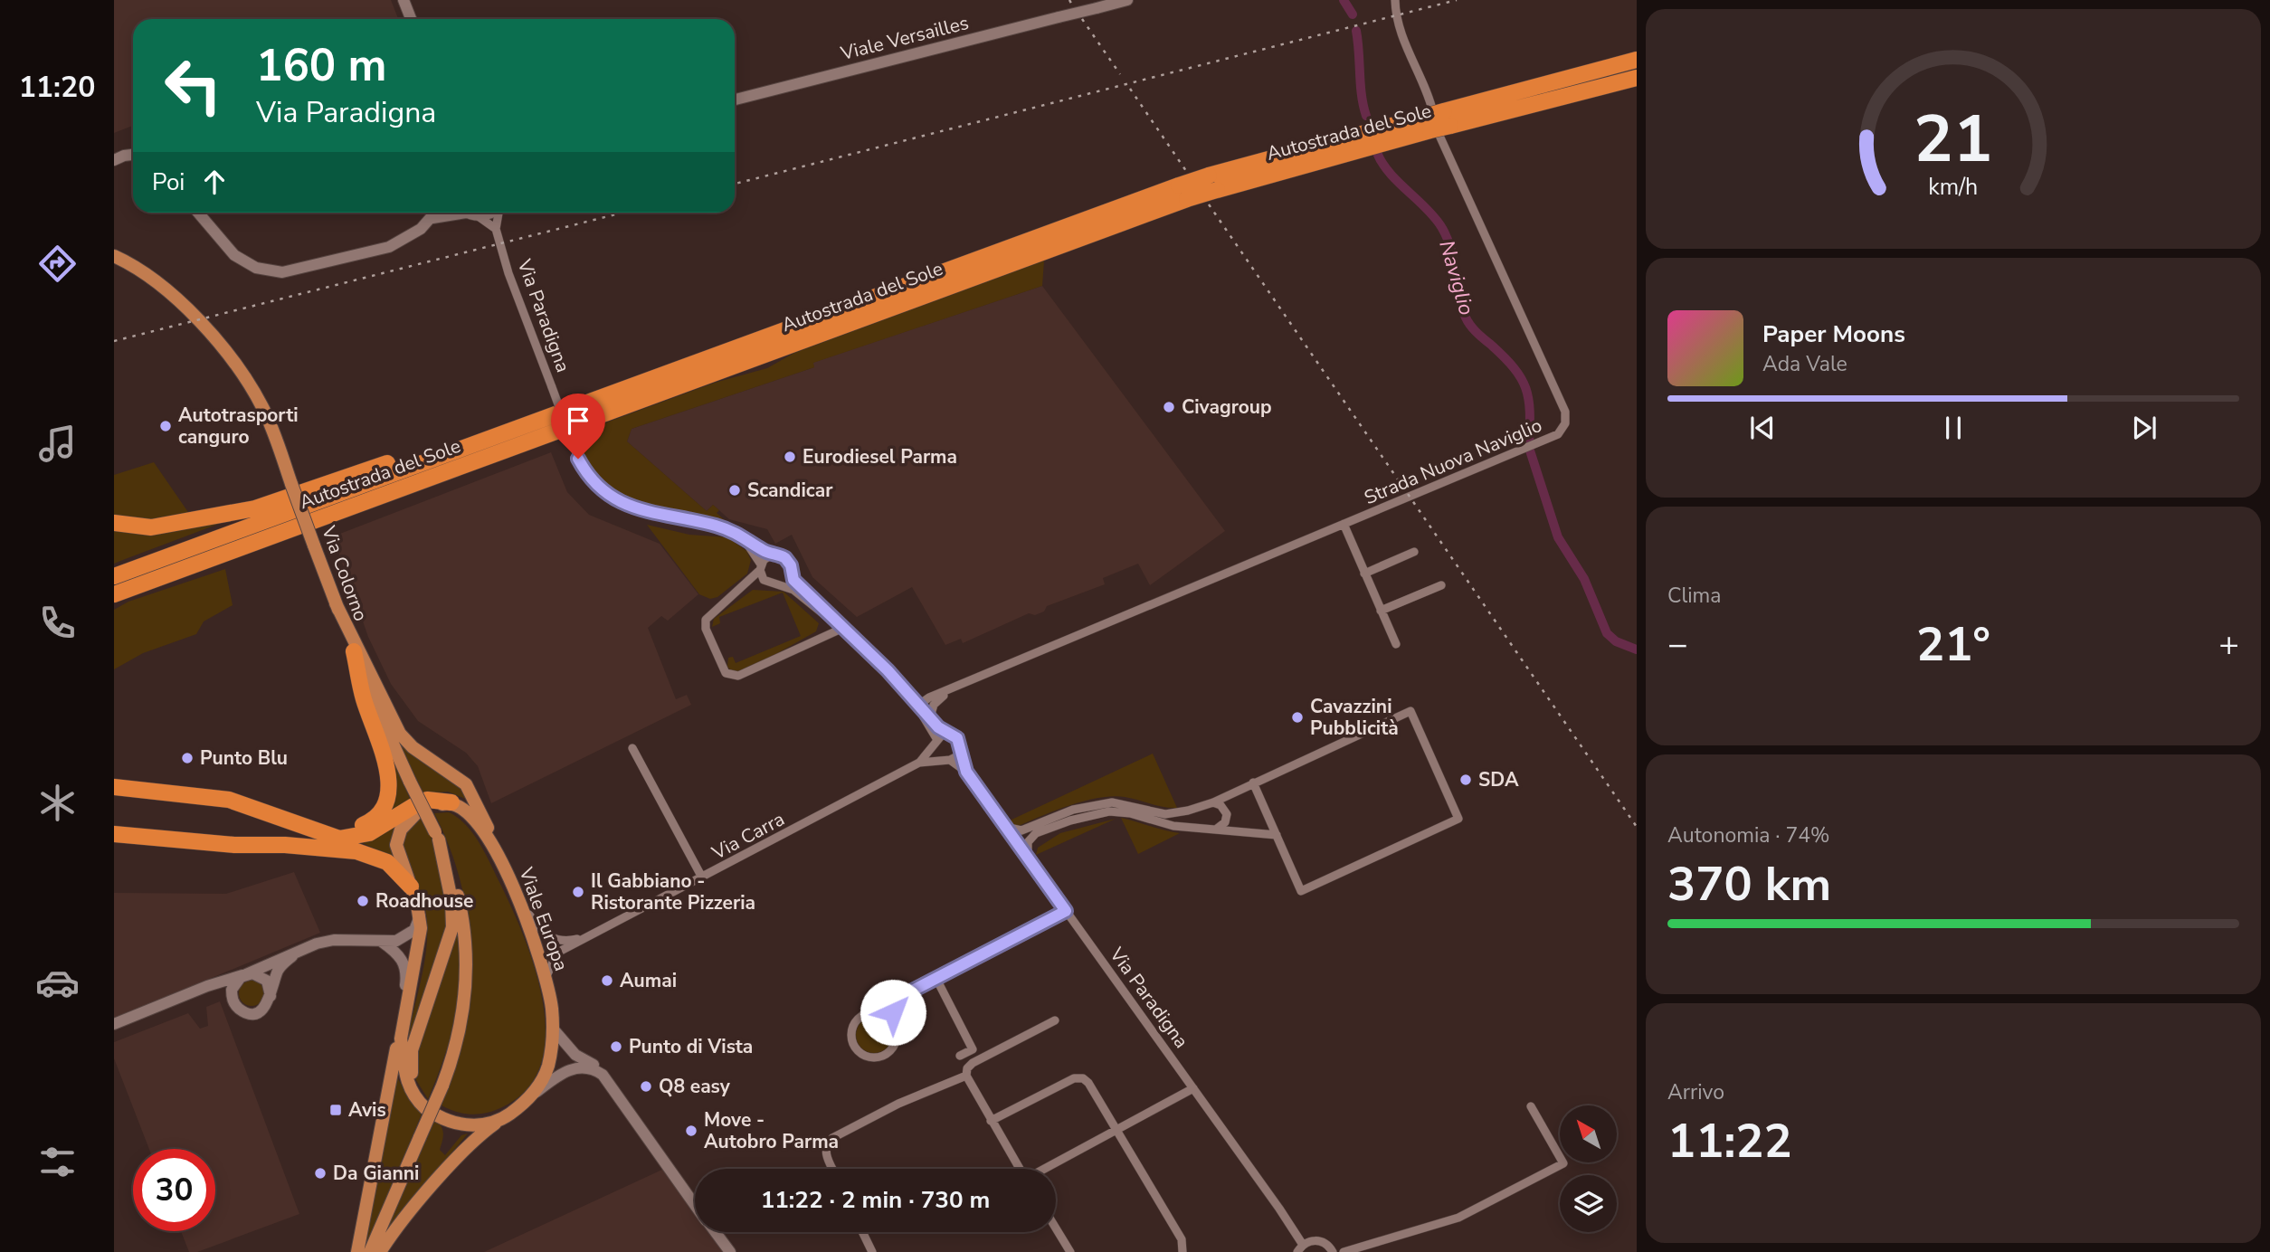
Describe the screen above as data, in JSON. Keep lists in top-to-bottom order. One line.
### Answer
{"streets":{"highway":["Autostrada del Sole"],"main road":["Via Colorno","Viale Europa"],"street":["Viale Versailles","Via Paradigna","Strada Nuova Naviglio","Via Carra"]},"crossings":[["Via Paradigna","Strada Nuova Naviglio"],["Via Carra","Viale Europa"]],"water":["Naviglio"],"places":{"other":["Civagroup","Autotrasporti canguro","Eurodiesel Parma","Scandicar","Cavazzini Pubblicità","Punto Blu","SDA","Il Gabbiano - Ristorante Pizzeria","Roadhouse","Aumai","Punto di Vista","Q8 easy","Move - Autobro Parma","Da Gianni"],"transit":["Avis"]},"north":"top left","page":{"tabs":"11:20","turn":["160 m","Via Paradigna"],"then":"Poi","song":["Paper Moons","Ada Vale"],"tile":["Clima",["Autonomia · 74%","370 km"],["Arrivo","11:22"]],"heat":["−","21°","+"],"limit":"30","trip":"11:22 · 2 min · 730 m","gauge":["21","km/h"]}}
